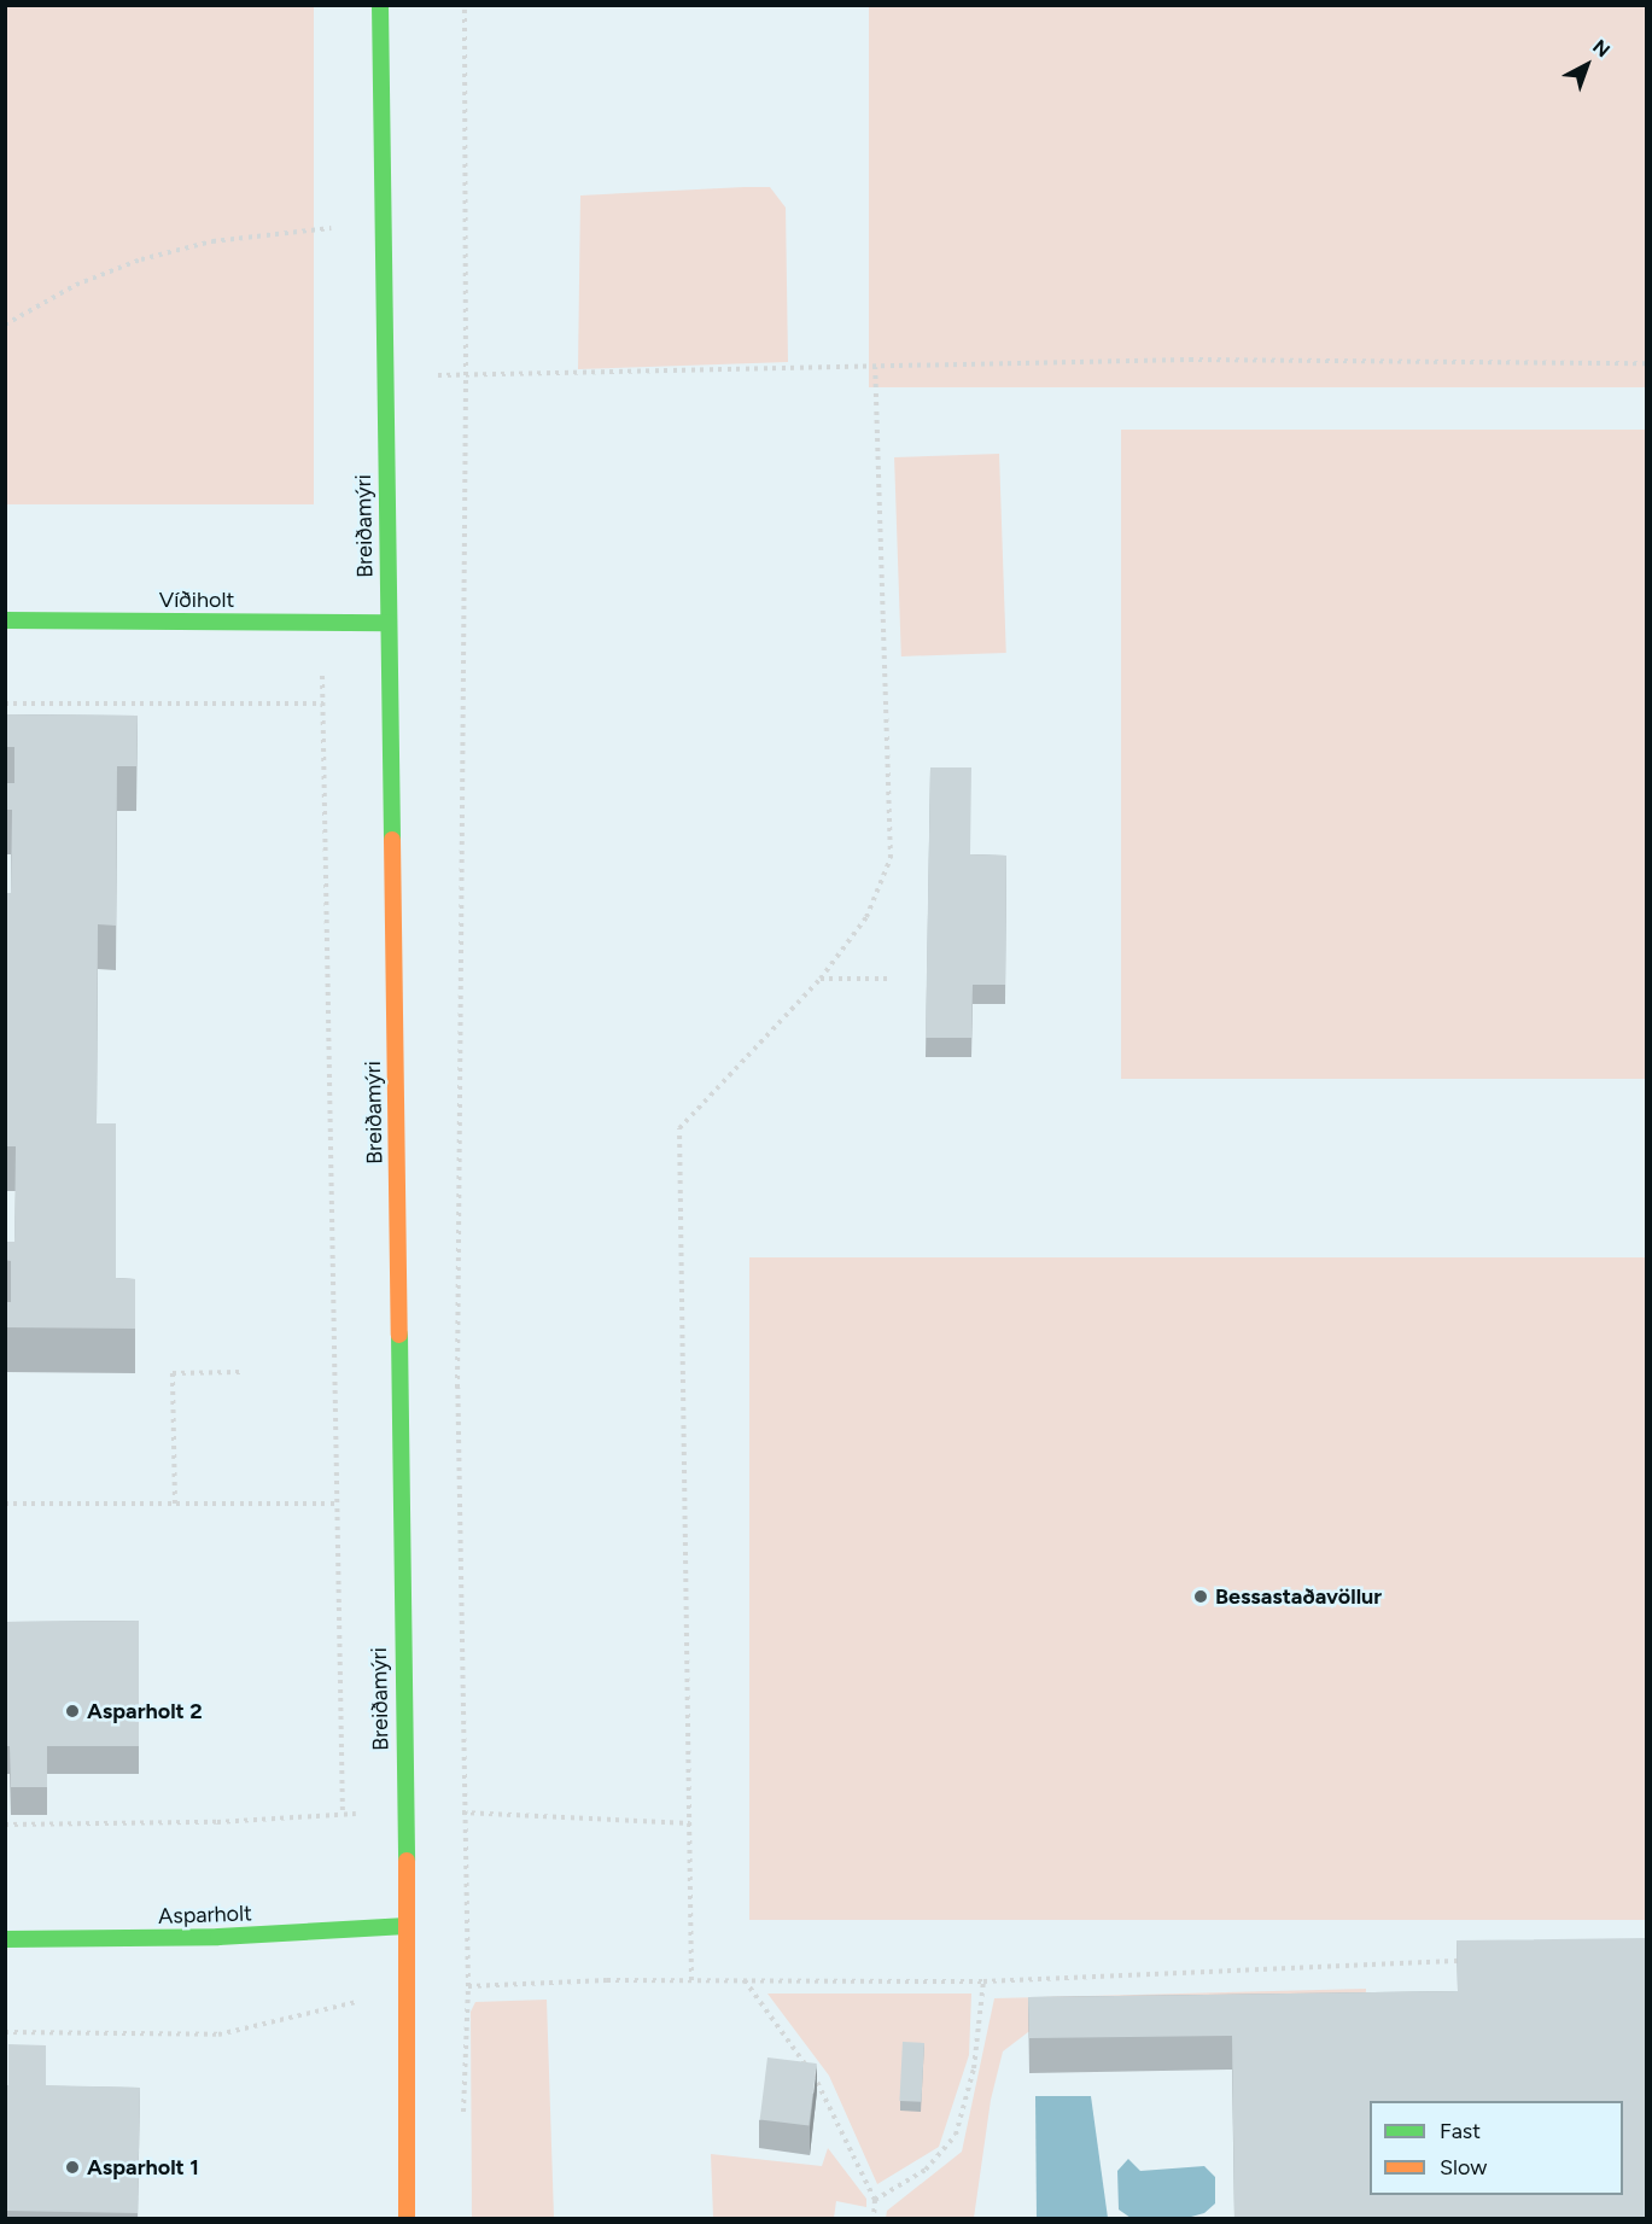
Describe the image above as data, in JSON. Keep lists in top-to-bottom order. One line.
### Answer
{"streets":{"street":["Breiðamýri","Víðiholt","Asparholt"]},"crossings":[["Breiðamýri","Víðiholt"],["Breiðamýri","Asparholt"]],"places":["Bessastaðavöllur","Asparholt 2","Asparholt 1"],"legend":["Fast","Slow"],"north":"top right"}
